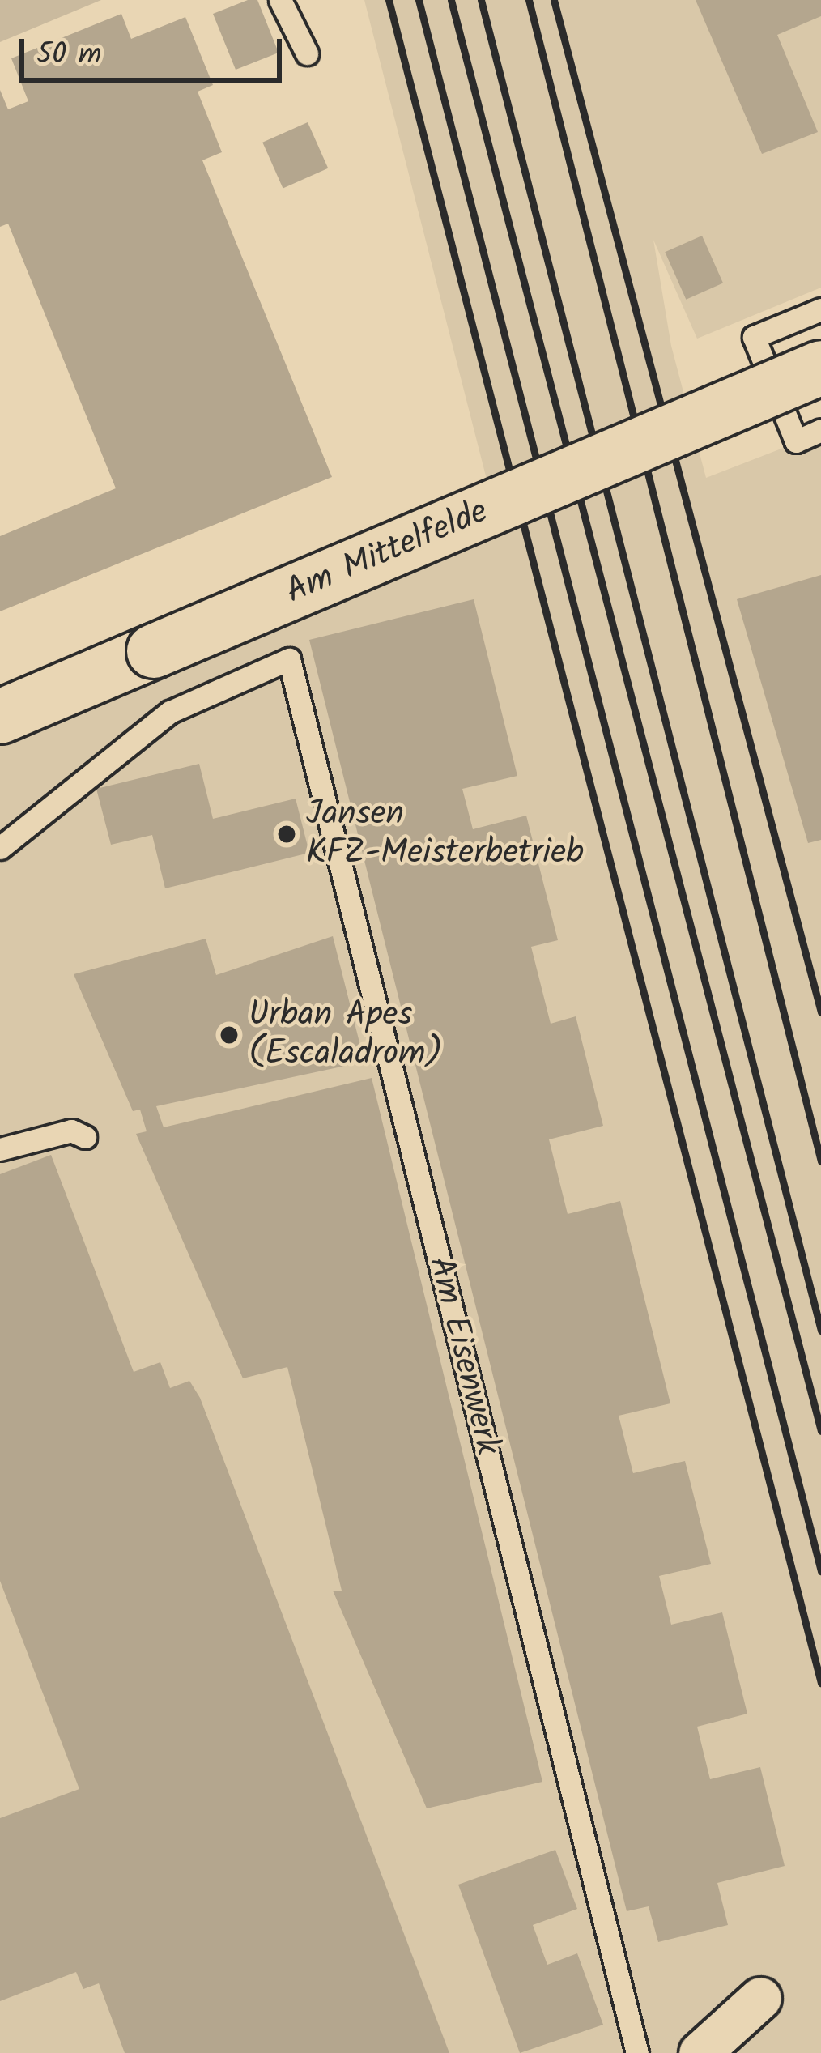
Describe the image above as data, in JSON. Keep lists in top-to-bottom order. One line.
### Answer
{"streets":{"street":["Am Mittelfelde"],"lane":["Am Eisenwerk"]},"crossings":[["Am Mittelfelde","Am Eisenwerk"]],"places":["Jansen KFZ-Meisterbetrieb","Urban Apes (Escaladrom)"],"scale_bar":"50 m"}
